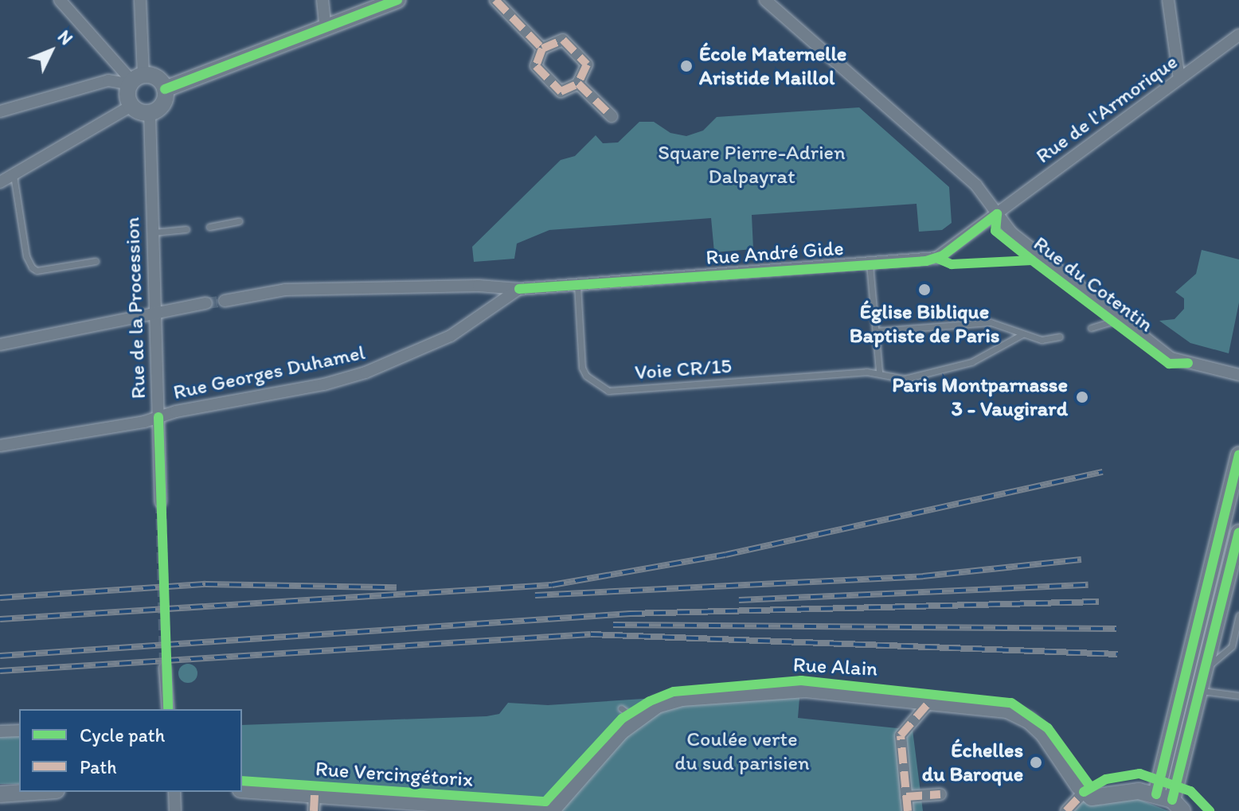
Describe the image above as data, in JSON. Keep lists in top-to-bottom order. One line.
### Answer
{"streets":{"main road":["Rue Alain","Rue Vercingétorix"],"street":["Rue de l'Armorique","Rue André Gide","Rue du Cotentin","Rue de la Procession","Rue Georges Duhamel"],"lane":["Voie CR/15"]},"crossings":[["Rue de l'Armorique","Rue André Gide"],["Rue de l'Armorique","Rue du Cotentin"],["Rue André Gide","Voie CR/15"],["Rue André Gide","Rue Georges Duhamel"],["Rue de la Procession","Rue Georges Duhamel"]],"parks":["Square Pierre-Adrien Dalpayrat","Coulée verte du sud parisien"],"places":["École Maternelle Aristide Maillol","Église Biblique Baptiste de Paris","Paris Montparnasse 3 - Vaugirard","Échelles du Baroque"],"legend":["Cycle path","Path"],"north":"top right"}
